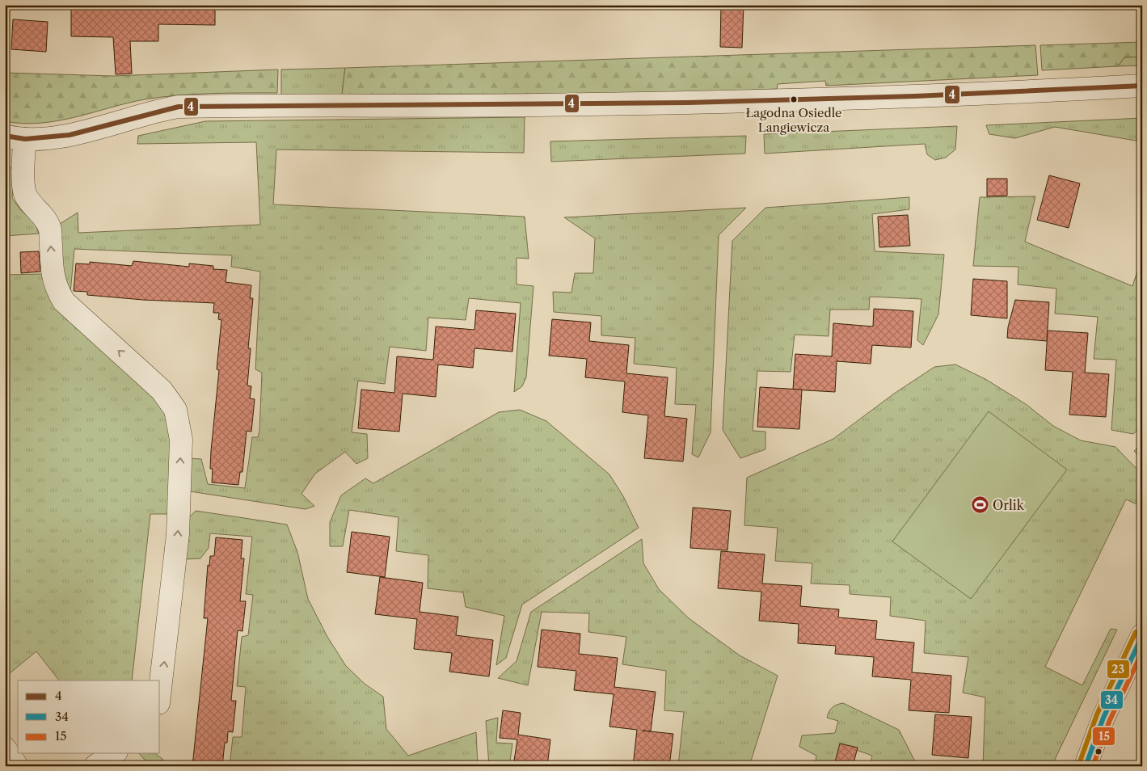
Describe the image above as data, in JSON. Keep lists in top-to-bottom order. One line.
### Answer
{"places":{"other":["Łagodna Osiedle Langiewicza"],"sports":["Orlik"]},"lines":["transit line 4","transit line 23","transit line 34","transit line 15"],"legend":["4","34","15"]}
